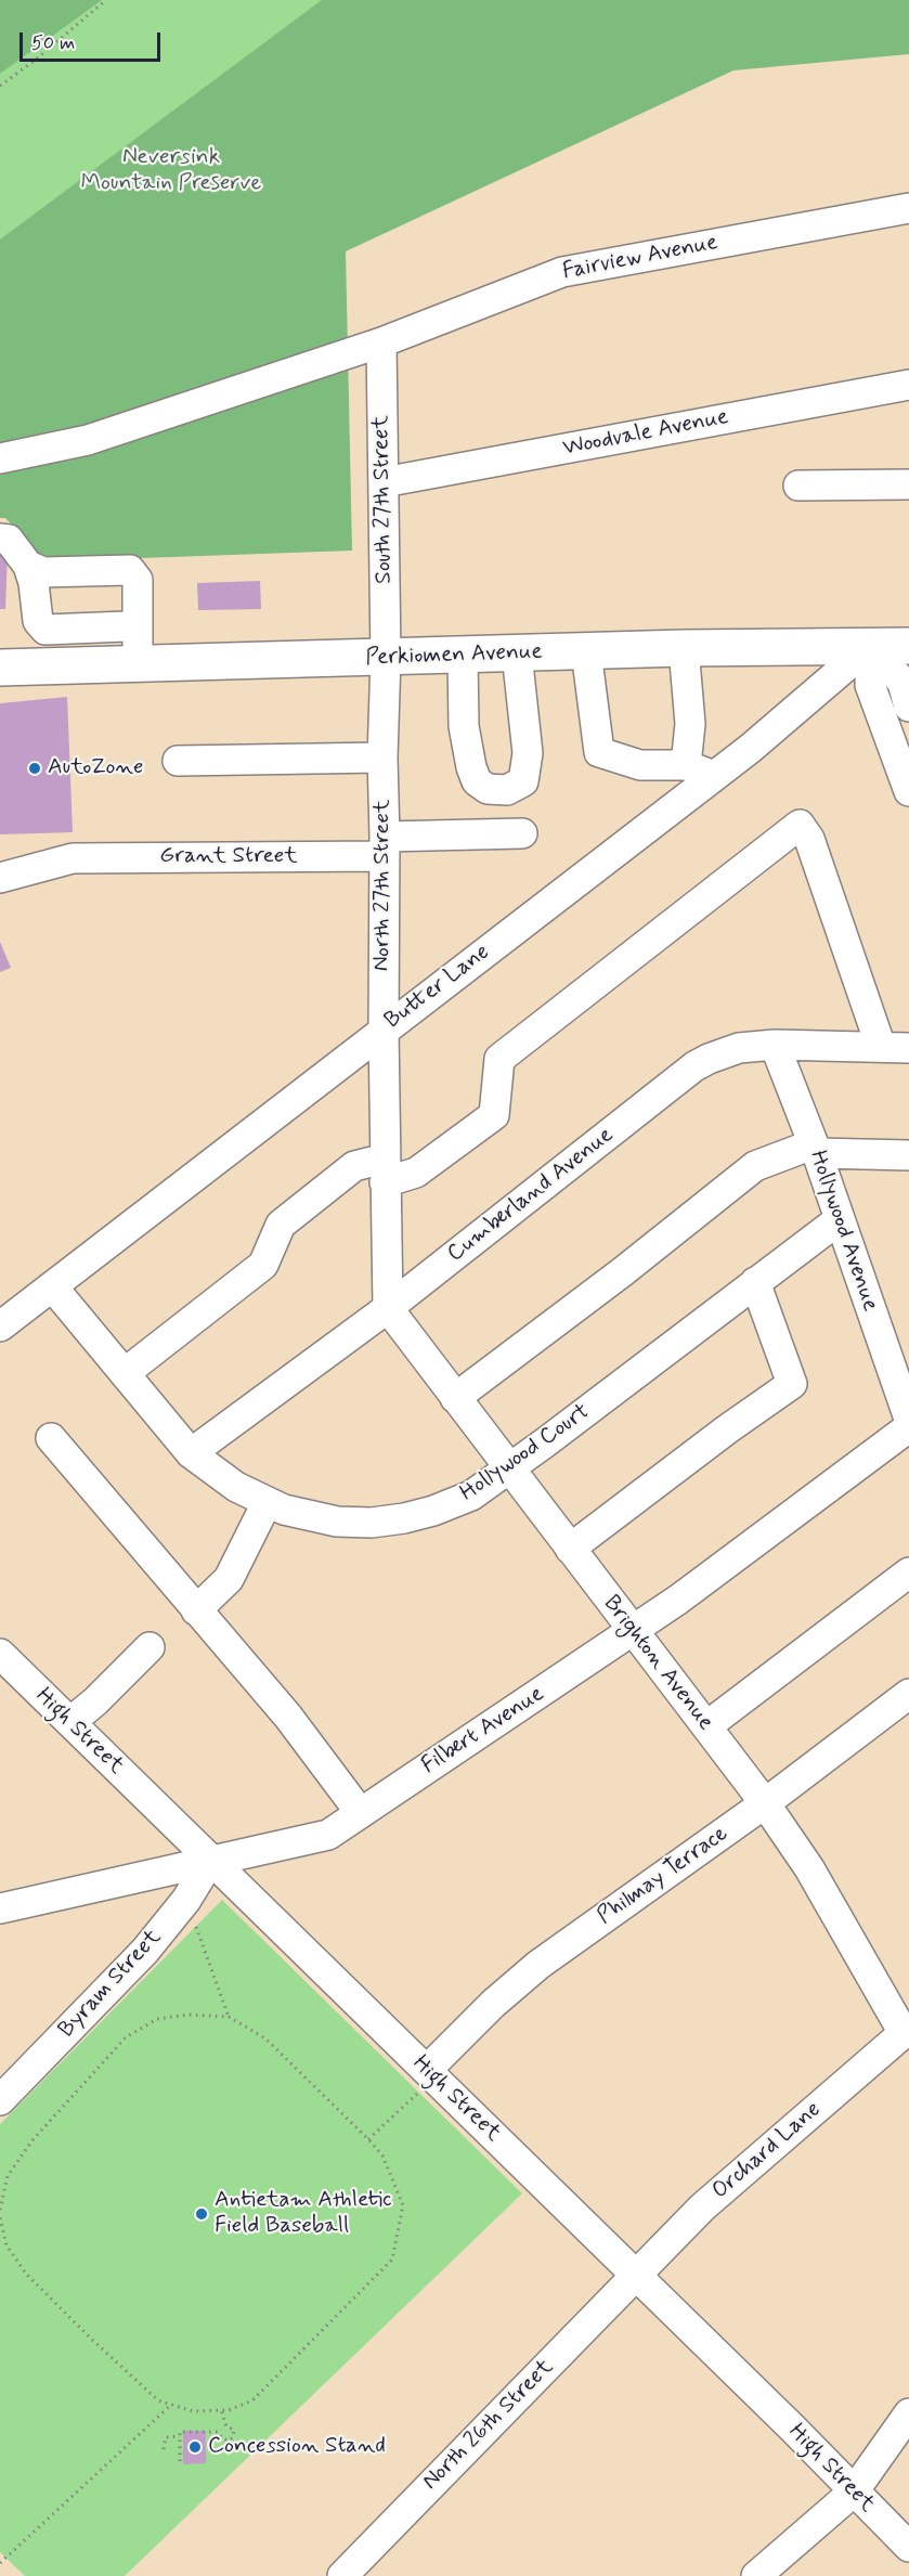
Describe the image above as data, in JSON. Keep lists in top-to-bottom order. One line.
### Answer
{"streets":{"main road":["Perkiomen Avenue"],"street":["Fairview Avenue","Woodvale Avenue","South 27th Street","Grant Street","North 27th Street","Butter Lane","Cumberland Avenue","Hollywood Avenue","Hollywood Court","Brighton Avenue","Filbert Avenue","High Street","Philmay Terrace","Byram Street","Orchard Lane","North 26th Street"]},"crossings":[["Fairview Avenue","South 27th Street"],["Woodvale Avenue","South 27th Street"],["South 27th Street","Perkiomen Avenue"],["South 27th Street","North 27th Street"],["Perkiomen Avenue","North 27th Street"],["Perkiomen Avenue","Butter Lane"],["Grant Street","North 27th Street"],["North 27th Street","Butter Lane"],["North 27th Street","Cumberland Avenue"],["North 27th Street","Brighton Avenue"],["Butter Lane","Hollywood Court"],["Cumberland Avenue","Hollywood Avenue"],["Cumberland Avenue","Hollywood Court"],["Cumberland Avenue","Brighton Avenue"],["Hollywood Avenue","Hollywood Court"],["Hollywood Court","Brighton Avenue"],["Brighton Avenue","Filbert Avenue"],["Brighton Avenue","Philmay Terrace"],["Brighton Avenue","Orchard Lane"],["Filbert Avenue","High Street"],["Filbert Avenue","Byram Street"],["High Street","Philmay Terrace"],["High Street","Byram Street"],["High Street","Orchard Lane"],["High Street","North 26th Street"],["Orchard Lane","North 26th Street"]],"parks":["Neversink Mountain Preserve"],"places":["AutoZone","Antietam Athletic Field Baseball","Concession Stand"],"scale_bar":"50 m"}
